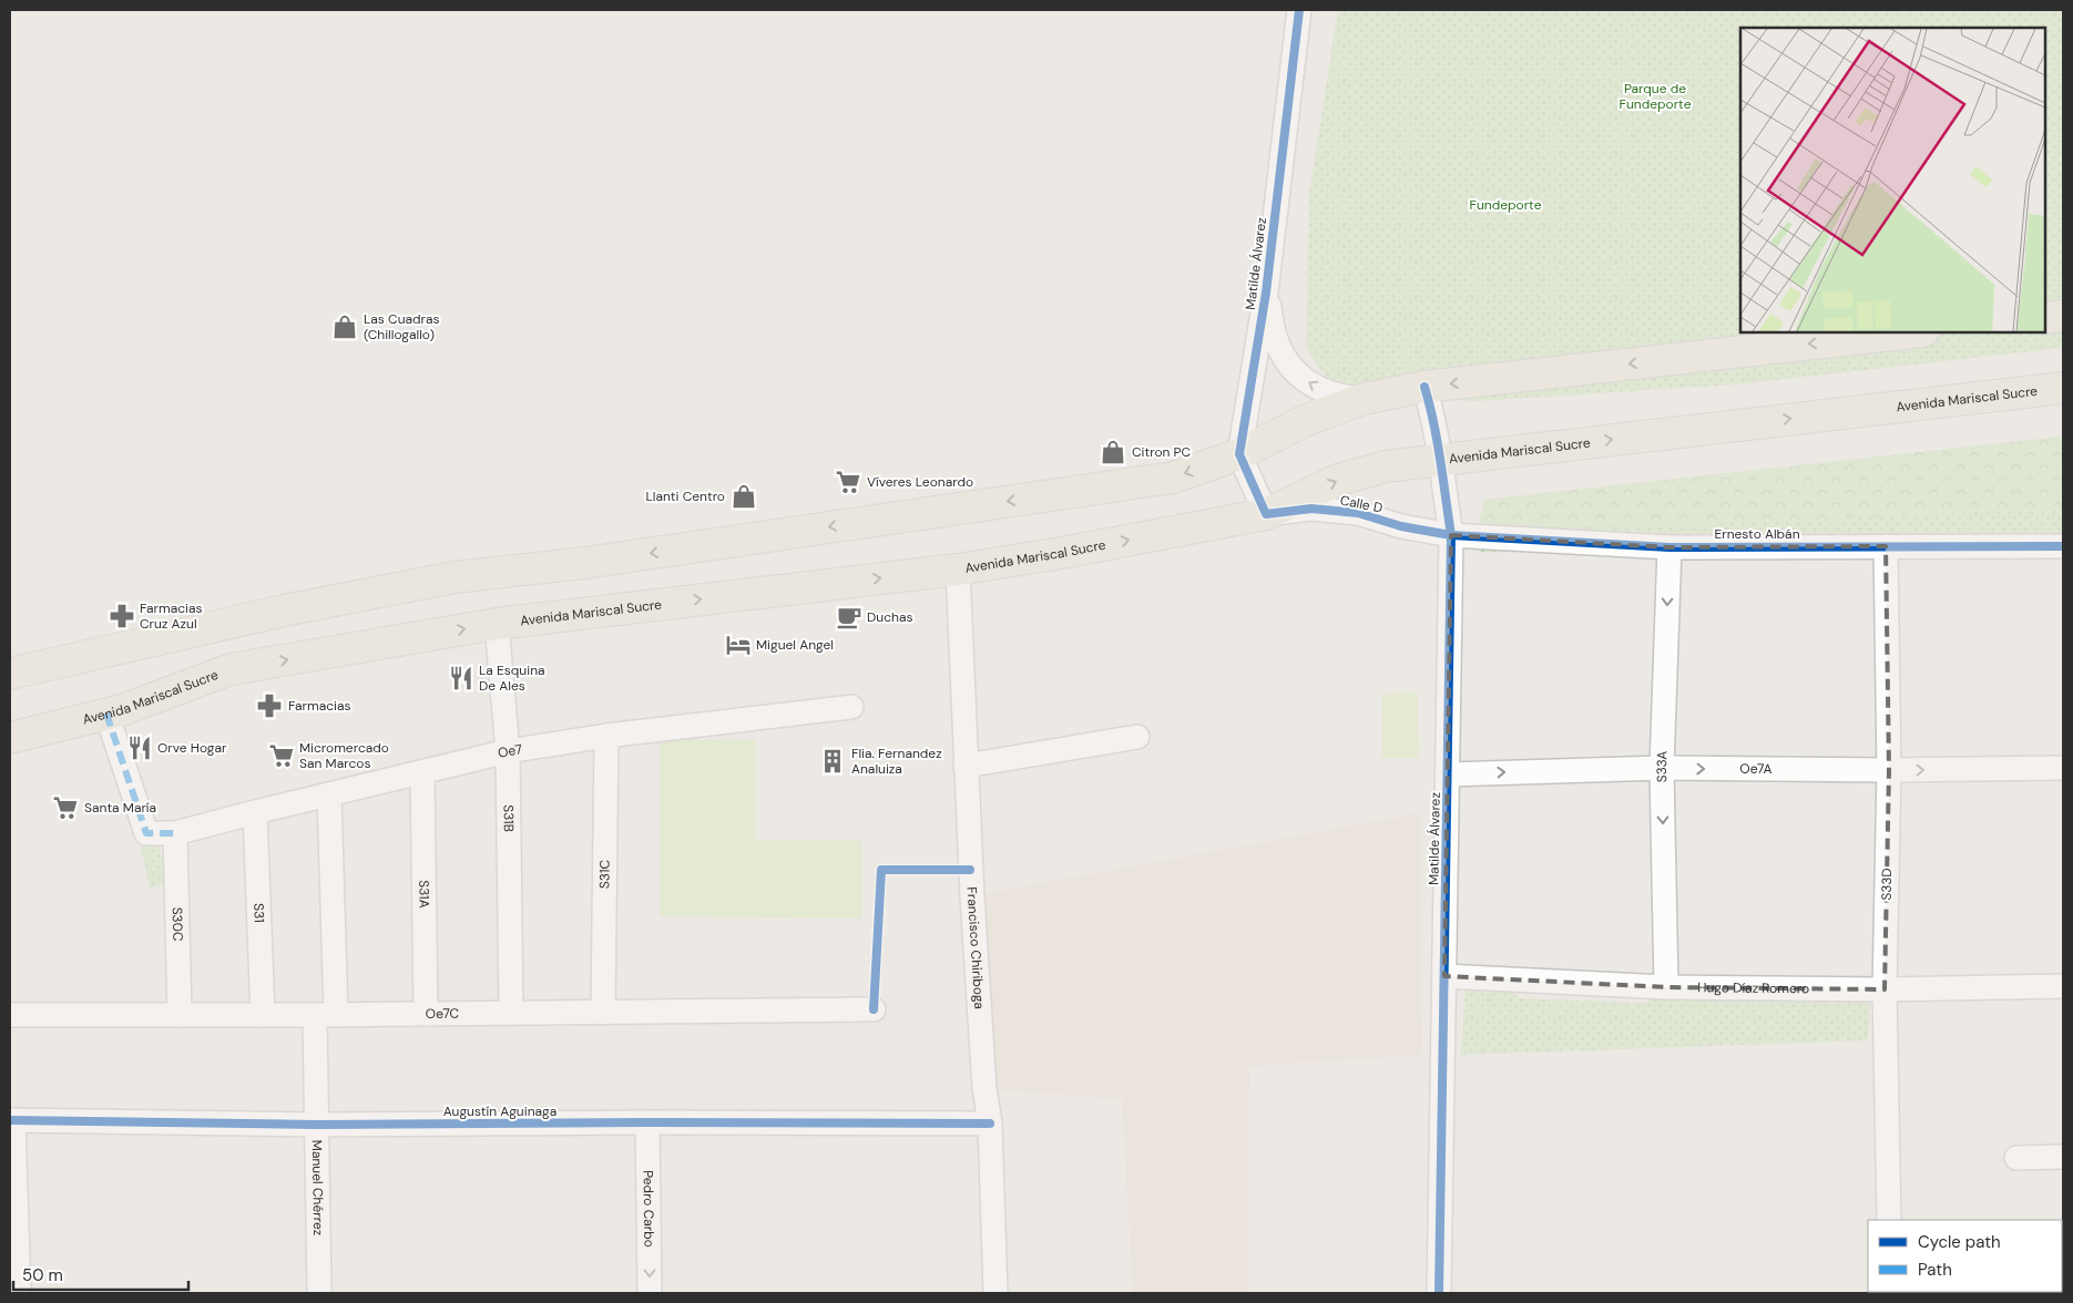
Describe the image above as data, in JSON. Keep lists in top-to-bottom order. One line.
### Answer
{"streets":{"main road":["Avenida Mariscal Sucre"],"street":["Matilde Álvarez","Calle D","Ernesto Albán","Oe7","S33A","Oe7A","S31B","S31C","S33D","S31A","S31","S30C","Francisco Chiriboga","Hugo Díaz Romero","Oe7C","Augustín Aguinaga","Manuel Chérrez","Pedro Carbo"]},"crossings":[["Matilde Álvarez","Avenida Mariscal Sucre"],["Matilde Álvarez","Calle D"],["Matilde Álvarez","Ernesto Albán"],["Matilde Álvarez","Oe7A"],["Matilde Álvarez","Hugo Díaz Romero"],["Avenida Mariscal Sucre","Calle D"],["Avenida Mariscal Sucre","Oe7"],["Avenida Mariscal Sucre","S31B"],["Avenida Mariscal Sucre","Francisco Chiriboga"],["Calle D","Ernesto Albán"],["Ernesto Albán","S33A"],["Ernesto Albán","S33D"],["Oe7","S31B"],["Oe7","S31C"],["Oe7","S31A"],["Oe7","S31"],["Oe7","S30C"],["Oe7","Manuel Chérrez"],["S33A","Oe7A"],["S33A","Hugo Díaz Romero"],["Oe7A","S33D"],["S31B","Oe7C"],["S31C","Oe7C"],["S33D","Hugo Díaz Romero"],["S31A","Oe7C"],["S31","Oe7C"],["S30C","Oe7C"],["Francisco Chiriboga","Augustín Aguinaga"],["Oe7C","Manuel Chérrez"],["Augustín Aguinaga","Manuel Chérrez"],["Augustín Aguinaga","Pedro Carbo"]],"one_way":["S33A","Oe7A","Pedro Carbo"],"parks":["Parque de Fundeporte","Fundeporte"],"places":{"shop":["Las Cuadras (Chillogallo)","Citron PC","Llanti Centro"],"supermarket":["Víveres Leonardo","Micromercado San Marcos","Santa María"],"pharmacy":["Farmacias Cruz Azul","Farmacias"],"cafe":["Duchas"],"hotel":["Miguel Angel"],"restaurant":["La Esquina De Ales","Orve Hogar"],"building":["Flia. Fernandez Analuiza"]},"legend":["Cycle path","Path"],"scale_bar":"50 m"}
